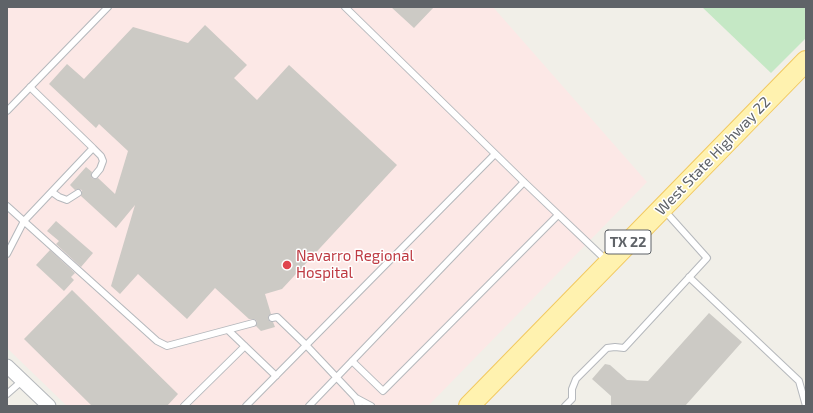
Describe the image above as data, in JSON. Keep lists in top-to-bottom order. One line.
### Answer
{"streets":{"main road":["West State Highway 22","TX 22"]},"places":["Navarro Regional Hospital"]}
